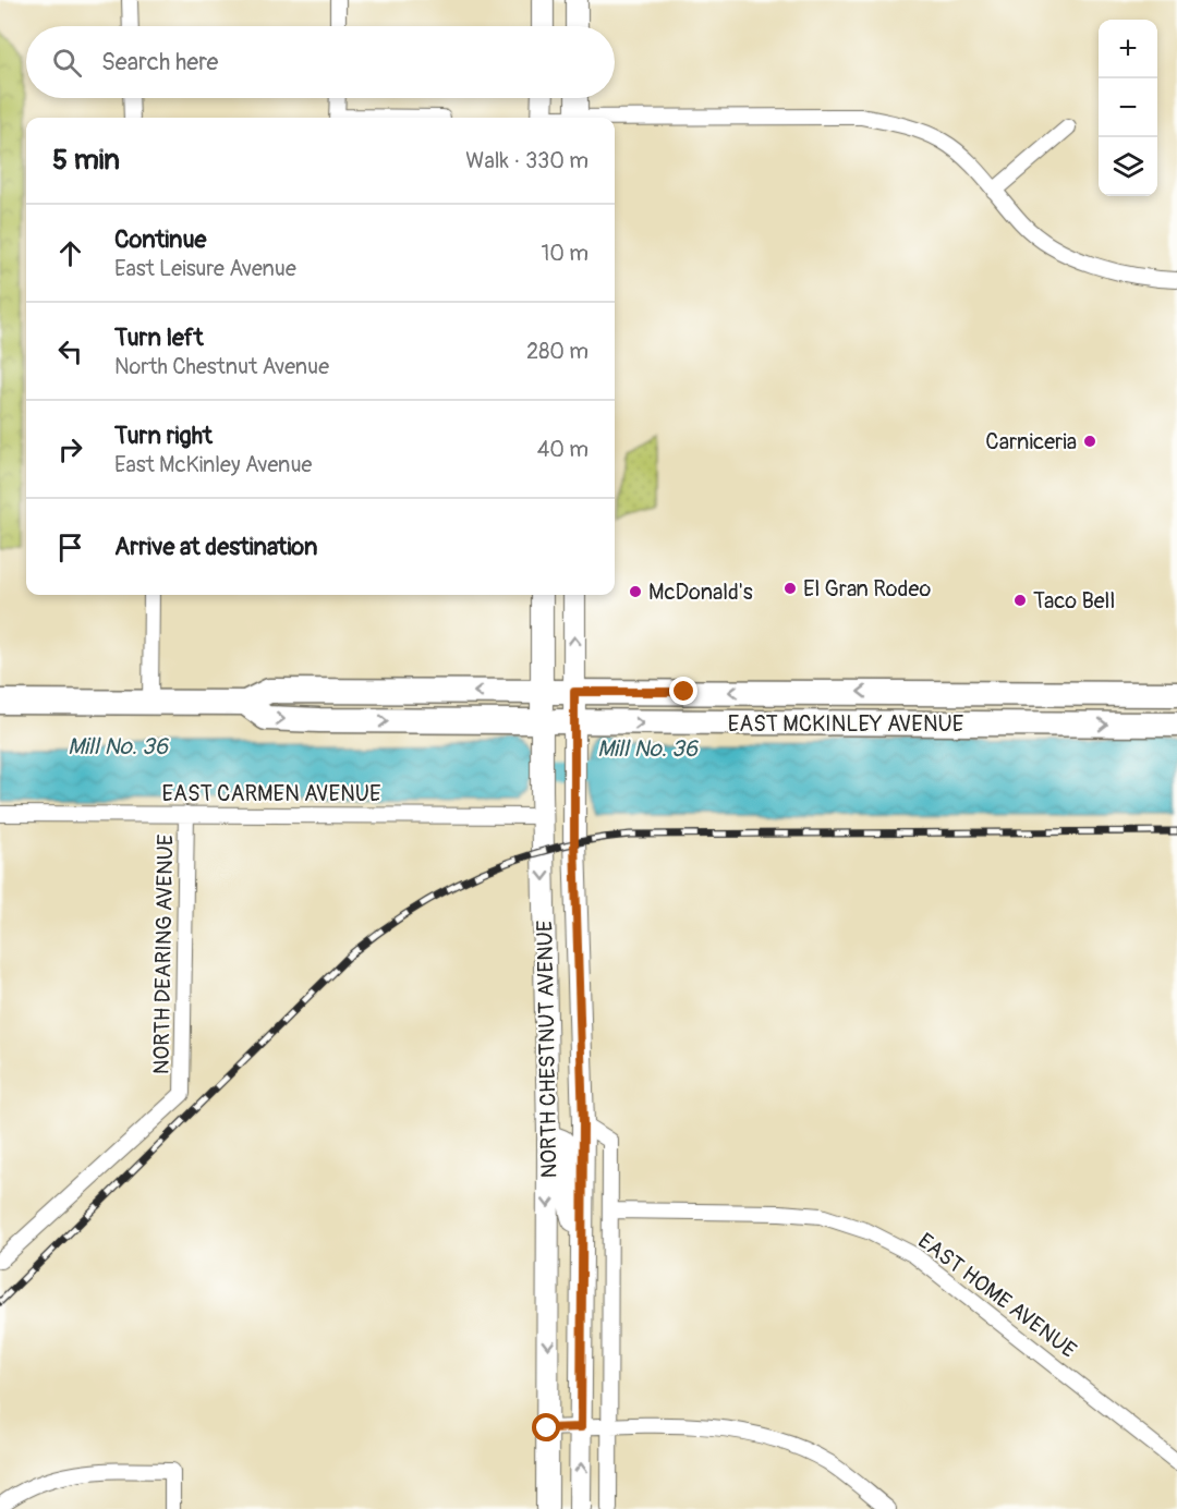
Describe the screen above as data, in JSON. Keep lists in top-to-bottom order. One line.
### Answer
{"streets":{"main road":["EAST MCKINLEY AVENUE","NORTH CHESTNUT AVENUE"],"street":["EAST CARMEN AVENUE","NORTH DEARING AVENUE","EAST HOME AVENUE"]},"crossings":[["EAST MCKINLEY AVENUE","NORTH CHESTNUT AVENUE"],["EAST CARMEN AVENUE","NORTH DEARING AVENUE"],["EAST CARMEN AVENUE","NORTH CHESTNUT AVENUE"]],"water":["Mill No. 36"],"places":["Carniceria","El Gran Rodeo","McDonald's","Taco Bell"],"page":{"map_buttons":["+","−"],"search":"Search here","heading":["5 min","Walk · 330 m"],"list":[["Continue","East Leisure Avenue","10 m"],["Turn left","North Chestnut Avenue","280 m"],["Turn right","East McKinley Avenue","40 m"],"Arrive at destination"]}}
